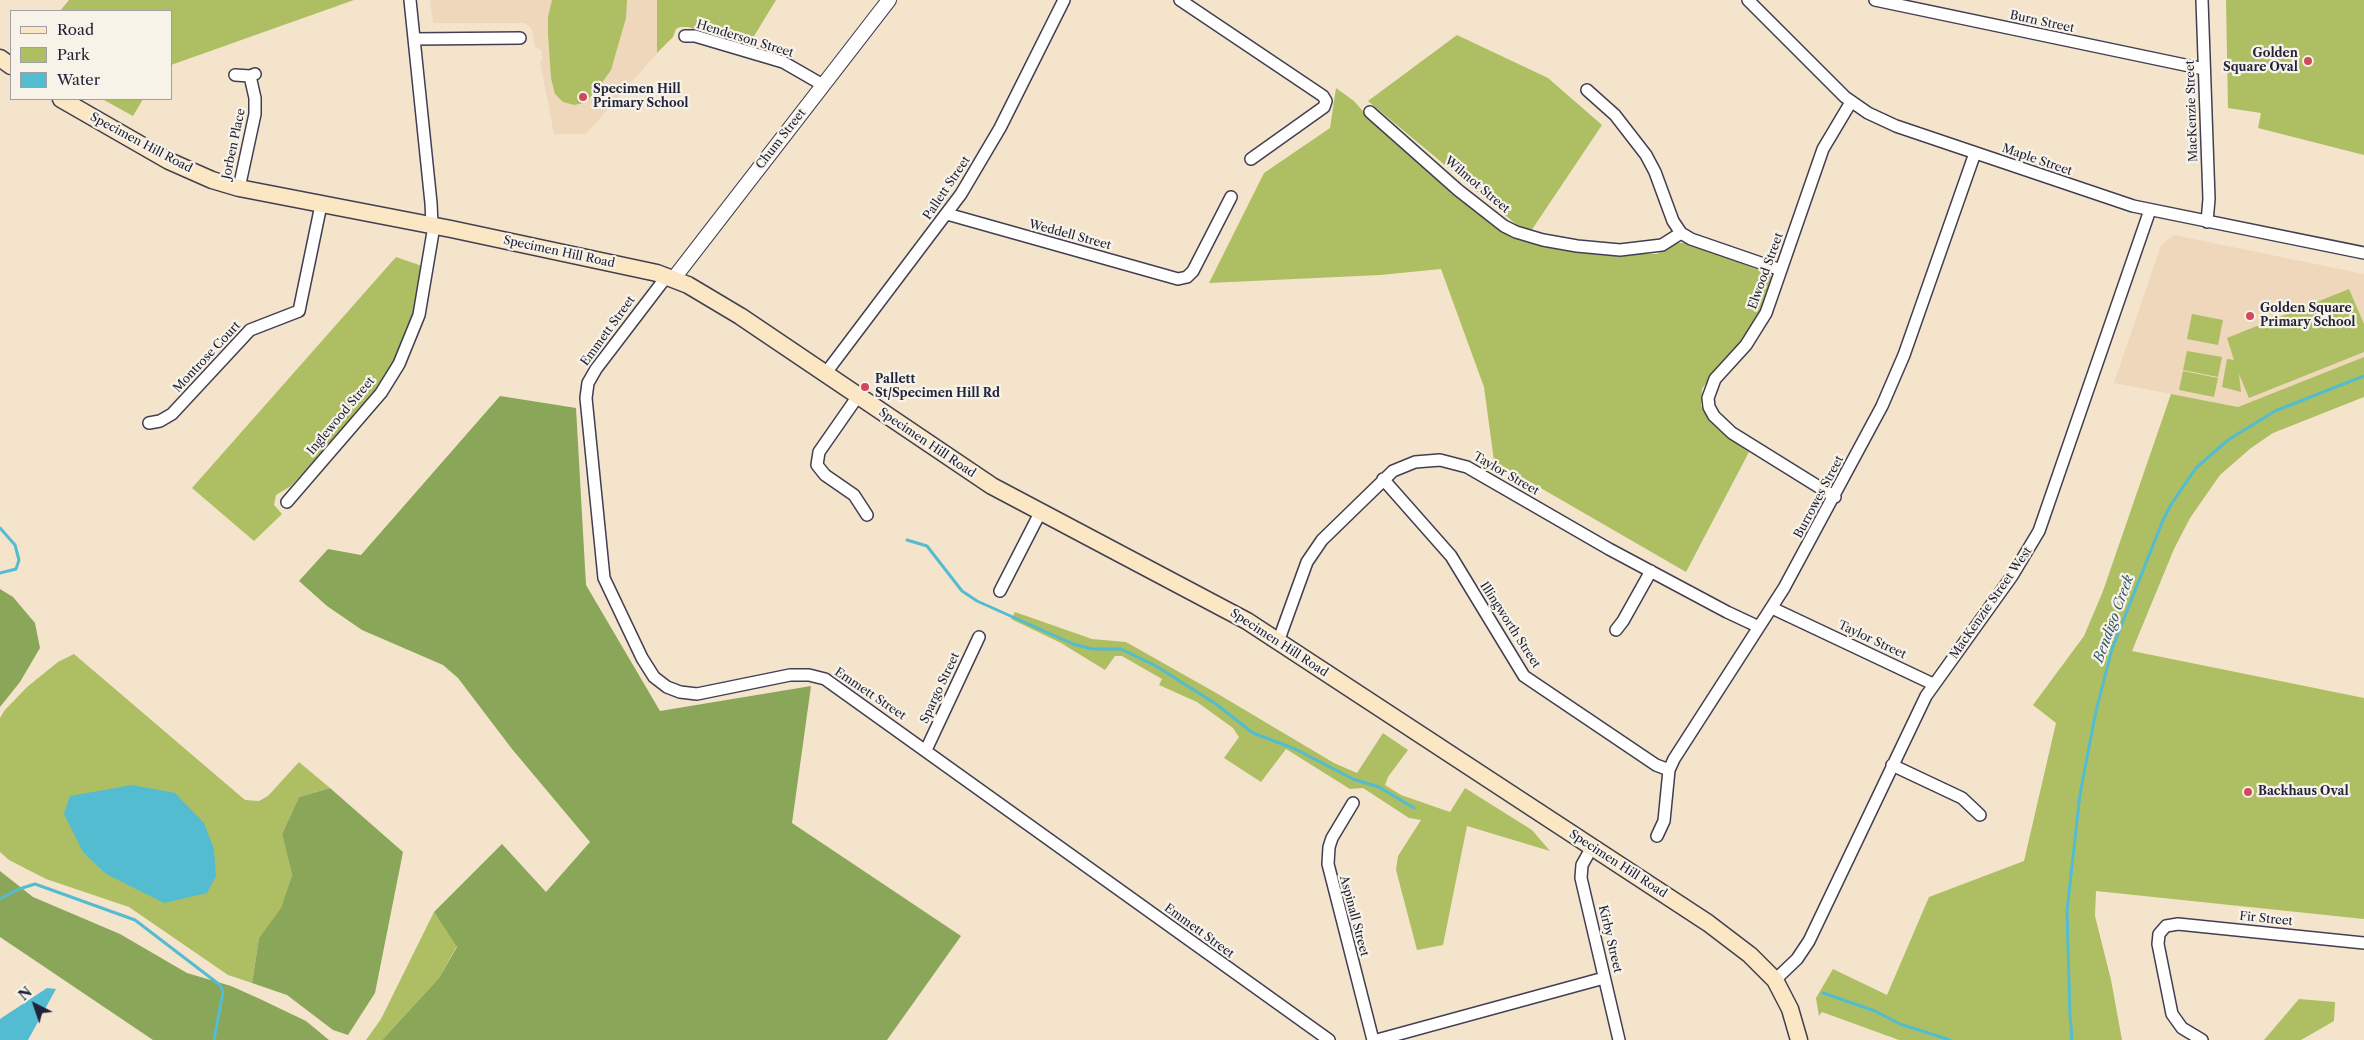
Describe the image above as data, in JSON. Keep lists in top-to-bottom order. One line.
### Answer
{"streets":{"main road":["Specimen Hill Road"],"street":["Burn Street","Henderson Street","MacKenzie Street","Chum Street","Jorben Place","Maple Street","Wilmot Street","Pallett Street","Weddell Street","Elwood Street","Emmett Street","Montrose Court","Inglewood Street","Taylor Street","Burrowes Street","MacKenzie Street West","Illingworth Street","Spargo Street","Aspinall Street","Fir Street","Kirby Street"]},"crossings":[["Burn Street","MacKenzie Street"],["Henderson Street","Chum Street"],["MacKenzie Street","Maple Street"],["Chum Street","Specimen Hill Road"],["Chum Street","Emmett Street"],["Specimen Hill Road","Jorben Place"],["Specimen Hill Road","Pallett Street"],["Specimen Hill Road","Emmett Street"],["Specimen Hill Road","Montrose Court"],["Specimen Hill Road","Inglewood Street"],["Specimen Hill Road","Taylor Street"],["Specimen Hill Road","MacKenzie Street West"],["Specimen Hill Road","Kirby Street"],["Maple Street","Elwood Street"],["Maple Street","Burrowes Street"],["Maple Street","MacKenzie Street West"],["Pallett Street","Weddell Street"],["Elwood Street","Burrowes Street"],["Emmett Street","Spargo Street"],["Taylor Street","Burrowes Street"],["Taylor Street","MacKenzie Street West"],["Taylor Street","Illingworth Street"],["Burrowes Street","Illingworth Street"]],"water":["Bendigo Creek"],"places":["Golden Square Oval","Specimen Hill Primary School","Golden Square Primary School","Pallett St/Specimen Hill Rd","Backhaus Oval"],"legend":["Road","Park","Water"],"north":"top left"}
